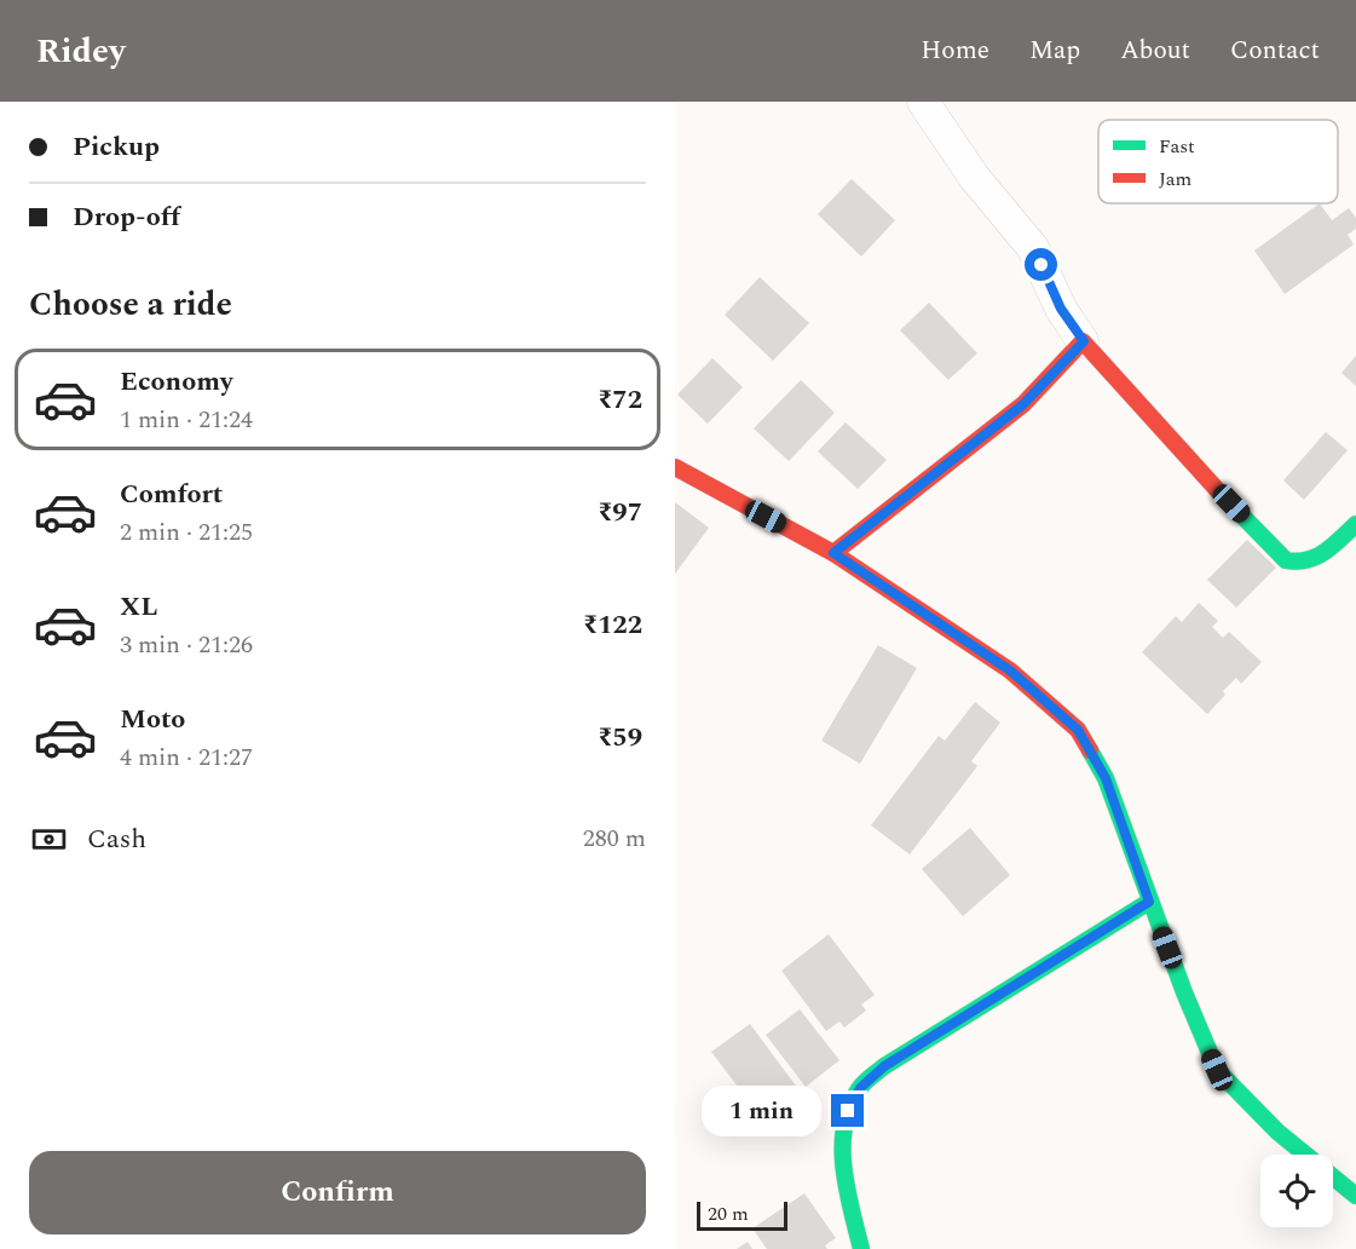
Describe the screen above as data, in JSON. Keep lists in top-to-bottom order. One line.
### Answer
{"legend":["Fast","Jam"],"scale_bar":"20 m","page":{"header":"Ridey","nav":["Home","Map","About","Contact"],"banner":["Pickup","Drop-off"],"heading":"Choose a ride","list":[{"name":"Economy","note":"1 min · 21:24","value":"₹72"},{"name":"Comfort","note":"2 min · 21:25","value":"₹97"},{"name":"XL","note":"3 min · 21:26","value":"₹122"},{"name":"Moto","note":"4 min · 21:27","value":"₹59"}],"pay":["Cash","280 m"],"bubble":"1 min","buttons":"Confirm","scale":"20 m"}}
